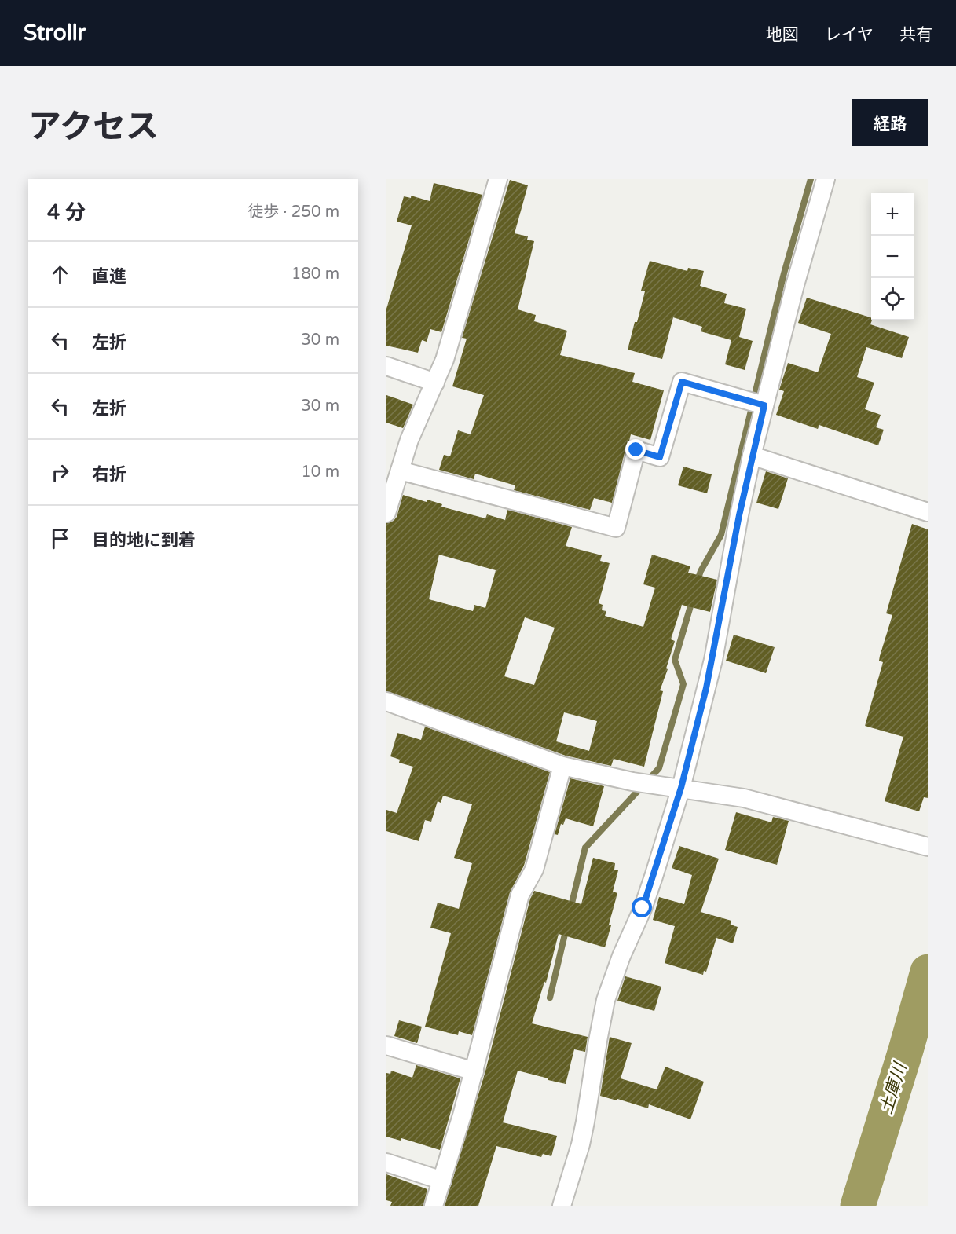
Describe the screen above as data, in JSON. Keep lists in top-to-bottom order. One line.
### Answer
{"water":["土庫川"],"page":{"header":"Strollr","nav":["地図","レイヤ","共有"],"title":"アクセス","buttons":"経路","heading":["4 分","徒歩 · 250 m"],"map_buttons":["+","−"],"list":[["直進","180 m"],["左折","30 m"],["左折","30 m"],["右折","10 m"],"目的地に到着"]}}
